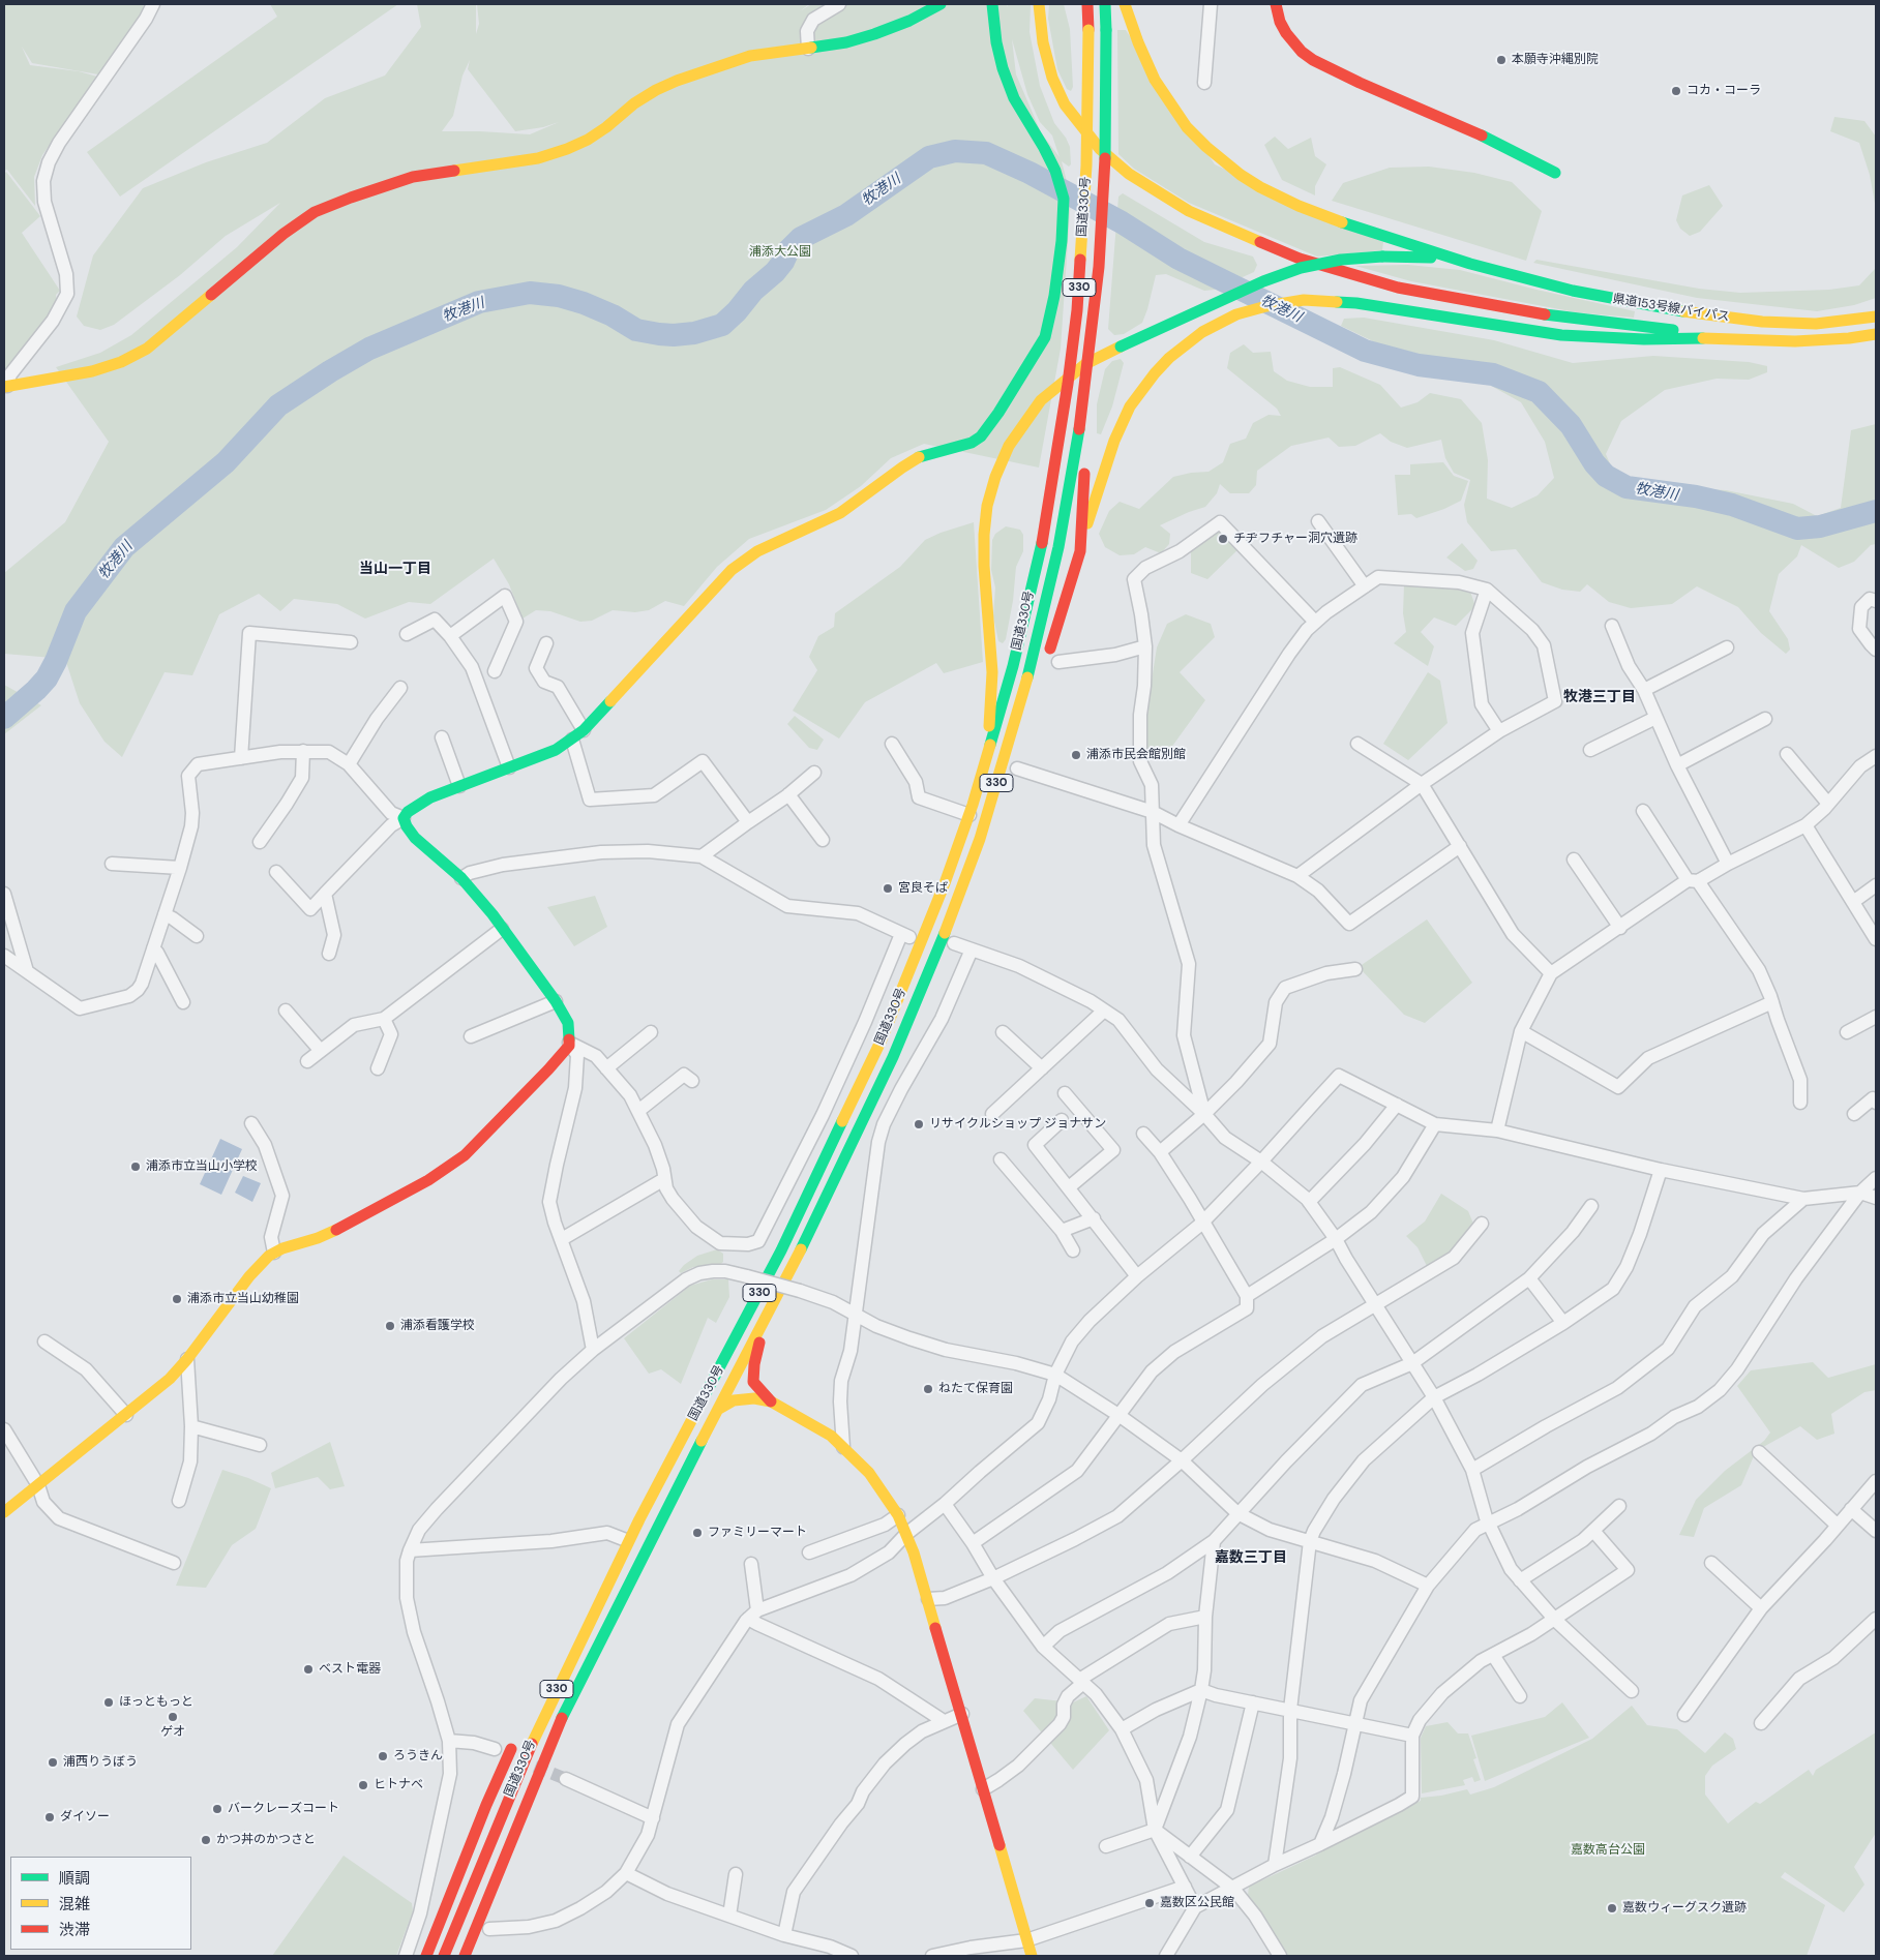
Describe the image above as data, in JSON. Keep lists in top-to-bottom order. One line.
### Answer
{"streets":{"main road":["国道330号","330","県道153号線バイパス"]},"crossings":[["国道330号","330"]],"districts":["当山一丁目","牧港三丁目","嘉数三丁目"],"water":["牧港川"],"parks":["浦添大公園","嘉数高台公園"],"places":["本願寺沖縄別院","コカ・コーラ","チヂフチャー洞穴遺跡","浦添市民会館別館","宮良そば","リサイクルショップ ジョナサン","浦添市立当山小学校","浦添市立当山幼稚園","浦添看護学校","ねたて保育園","ファミリーマート","ベスト電器","ほっともっと","ゲオ","ろうきん","浦西りうぼう","ヒトナベ","バークレーズコート","ダイソー","かつ丼のかつさと","嘉数区公民館","嘉数ウィーグスク遺跡"],"legend":["順調","混雑","渋滞"]}
